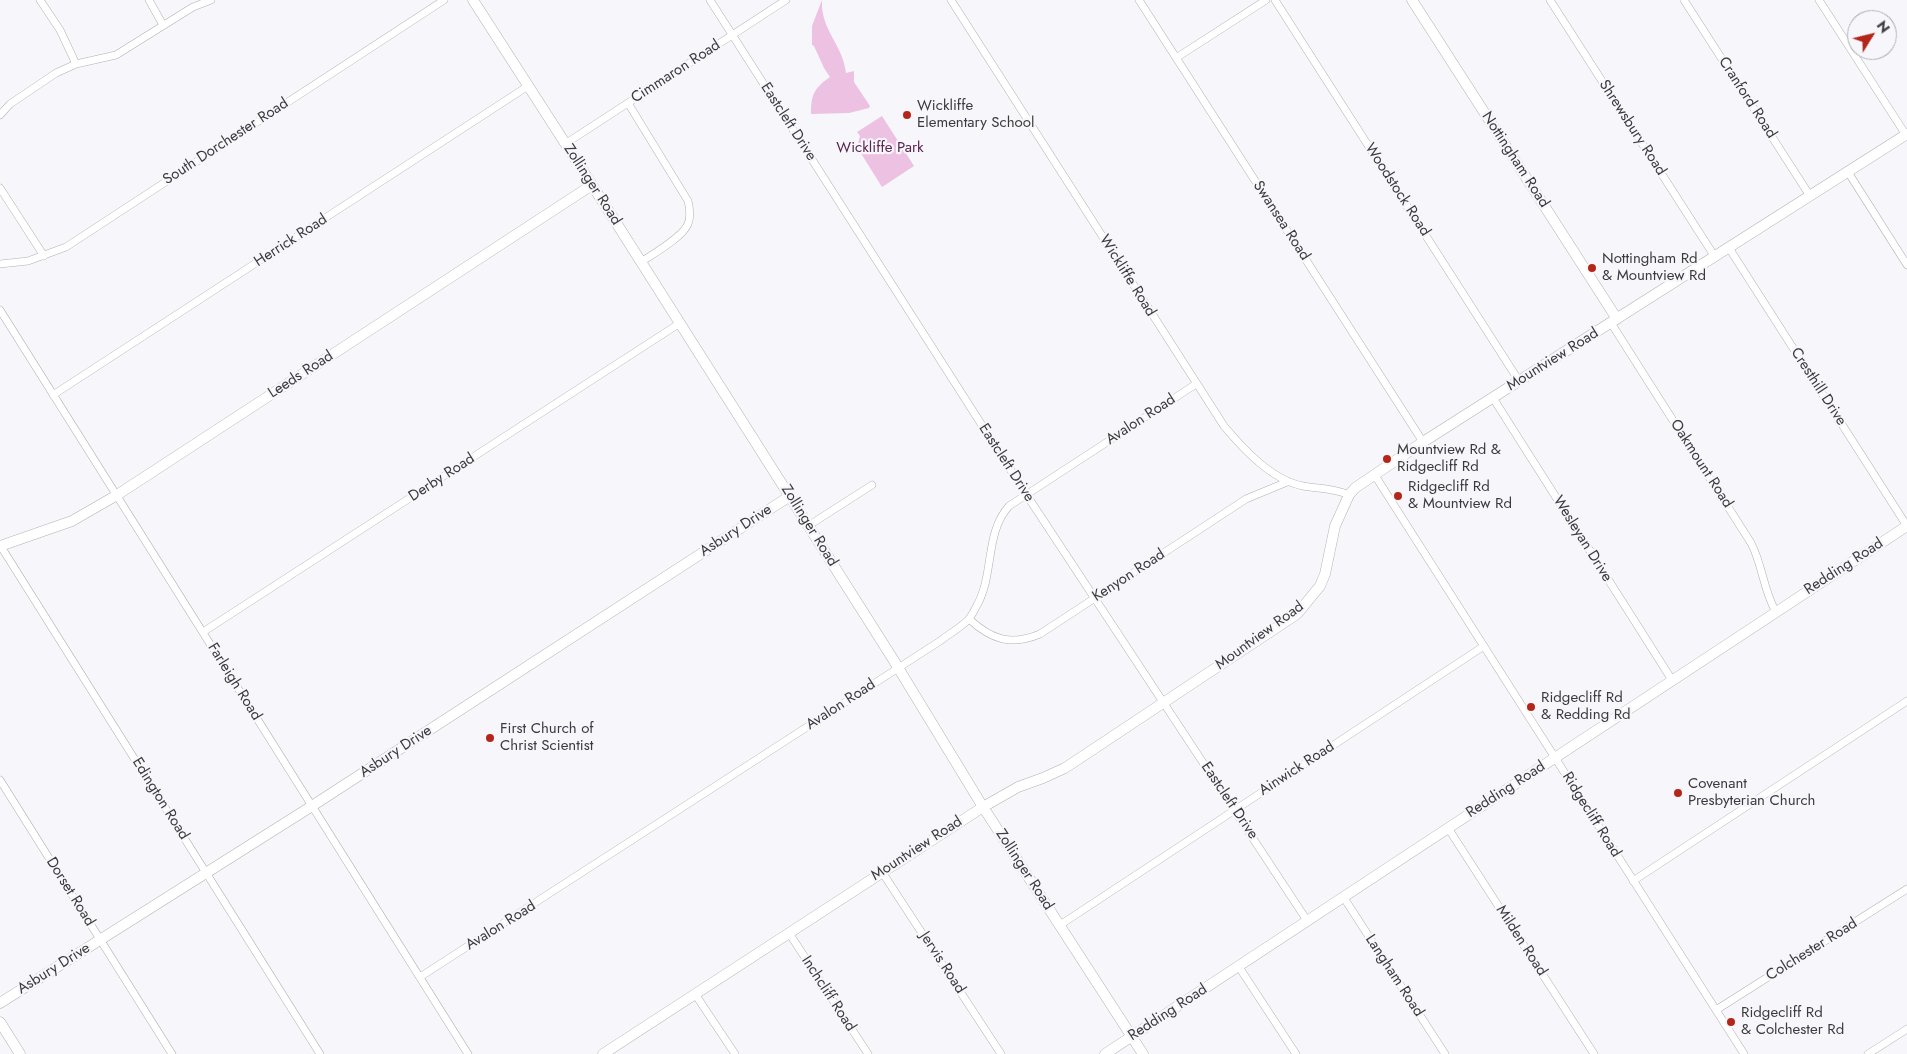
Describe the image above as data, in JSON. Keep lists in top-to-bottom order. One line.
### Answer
{"streets":{"street":["Cimmaron Road","Cranford Road","Eastcleft Drive","Shrewsbury Road","South Dorchester Road","Nottingham Road","Zollinger Road","Woodstock Road","Swansea Road","Herrick Road","Wickliffe Road","Mountview Road","Leeds Road","Cresthill Drive","Avalon Road","Oakmount Road","Derby Road","Asbury Drive","Wesleyan Drive","Redding Road","Kenyon Road","Farleigh Road","Ainwick Road","Edington Road","Ridgecliff Road","Dorset Road","Milden Road","Colchester Road","Jervis Road","Langham Road","Inchcliff Road"]},"crossings":[["Cimmaron Road","Eastcleft Drive"],["Cimmaron Road","Zollinger Road"],["Cranford Road","Mountview Road"],["Eastcleft Drive","Mountview Road"],["Eastcleft Drive","Avalon Road"],["Eastcleft Drive","Redding Road"],["Eastcleft Drive","Kenyon Road"],["Eastcleft Drive","Ainwick Road"],["Shrewsbury Road","Mountview Road"],["Nottingham Road","Mountview Road"],["Nottingham Road","Oakmount Road"],["Zollinger Road","Herrick Road"],["Zollinger Road","Mountview Road"],["Zollinger Road","Leeds Road"],["Zollinger Road","Avalon Road"],["Zollinger Road","Derby Road"],["Zollinger Road","Asbury Drive"],["Zollinger Road","Redding Road"],["Zollinger Road","Ainwick Road"],["Woodstock Road","Mountview Road"],["Swansea Road","Mountview Road"],["Herrick Road","Farleigh Road"],["Wickliffe Road","Mountview Road"],["Wickliffe Road","Avalon Road"],["Wickliffe Road","Kenyon Road"],["Mountview Road","Cresthill Drive"],["Mountview Road","Oakmount Road"],["Mountview Road","Wesleyan Drive"],["Mountview Road","Ridgecliff Road"],["Mountview Road","Jervis Road"],["Mountview Road","Inchcliff Road"],["Leeds Road","Farleigh Road"],["Leeds Road","Edington Road"],["Cresthill Drive","Redding Road"],["Avalon Road","Kenyon Road"],["Avalon Road","Farleigh Road"],["Oakmount Road","Redding Road"],["Derby Road","Farleigh Road"],["Asbury Drive","Farleigh Road"],["Asbury Drive","Edington Road"],["Asbury Drive","Dorset Road"],["Wesleyan Drive","Redding Road"],["Redding Road","Ridgecliff Road"],["Redding Road","Milden Road"],["Redding Road","Langham Road"],["Ainwick Road","Ridgecliff Road"],["Ridgecliff Road","Colchester Road"]],"parks":["Wickliffe Park"],"places":["Wickliffe Elementary School","Nottingham Rd & Mountview Rd","Mountview Rd & Ridgecliff Rd","Ridgecliff Rd & Mountview Rd","Ridgecliff Rd & Redding Rd","First Church of Christ Scientist","Covenant Presbyterian Church","Ridgecliff Rd & Colchester Rd"],"north":"top right"}
